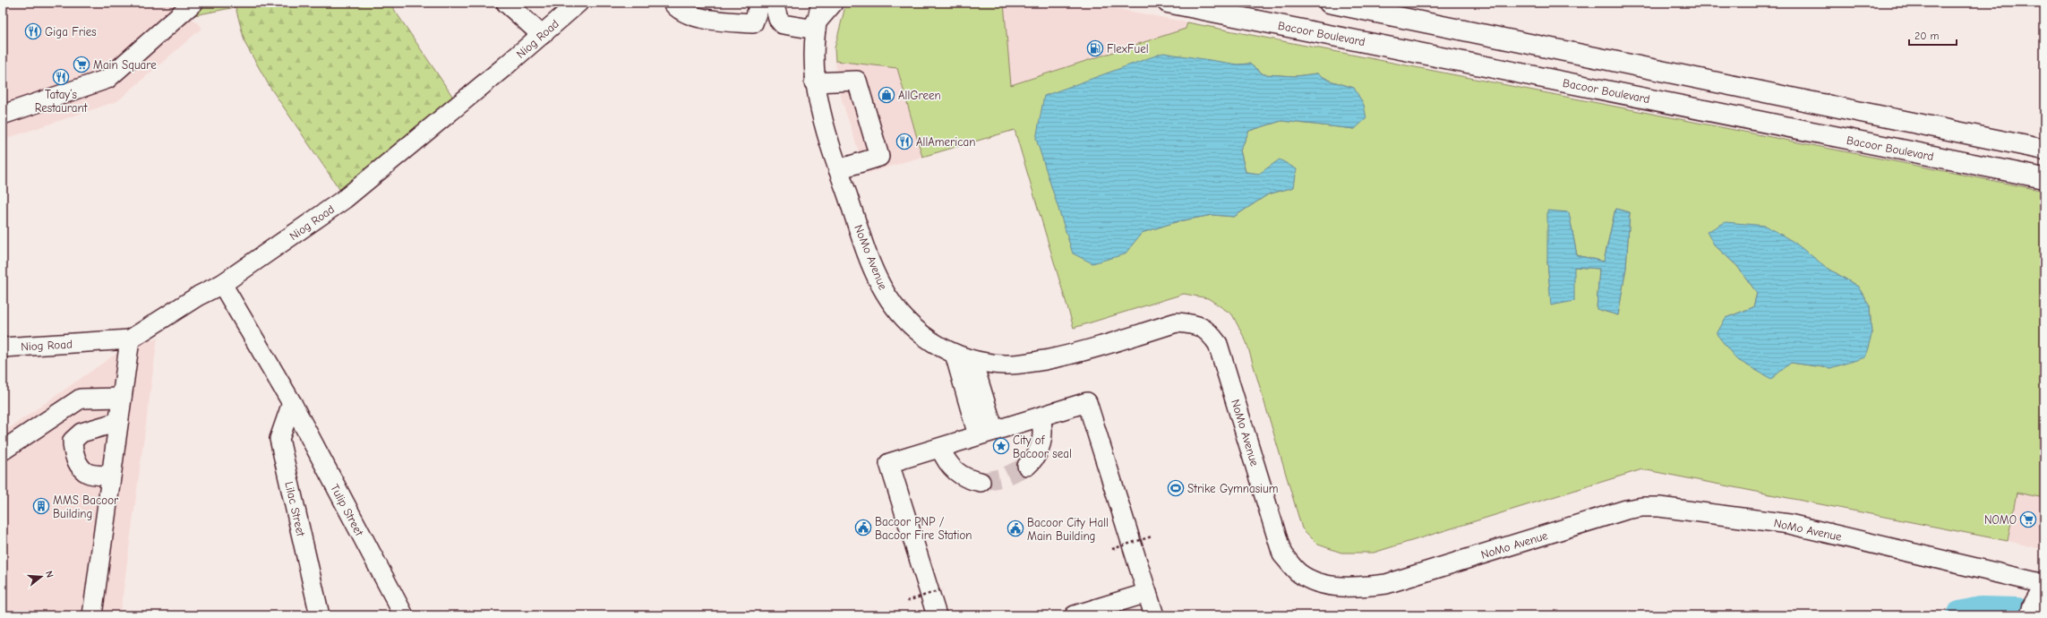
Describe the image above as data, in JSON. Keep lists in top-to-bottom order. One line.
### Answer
{"streets":{"main road":["Bacoor Boulevard"],"street":["Niog Road","NoMo Avenue","Lilac Street","Tulip Street"]},"crossings":[["Niog Road","Tulip Street"],["Lilac Street","Tulip Street"]],"places":{"restaurant":["Giga Fries","Tatay’s Restaurant","AllAmerican"],"fuel station":["FlexFuel"],"supermarket":["Main Square","NOMO"],"shop":["AllGreen"],"place":["City of Bacoor seal"],"sports":["Strike Gymnasium"],"building":["MMS Bacoor Building"],"public building":["Bacoor PNP / Bacoor Fire Station","Bacoor City Hall Main Building"]},"scale_bar":"20 m","north":"right"}
